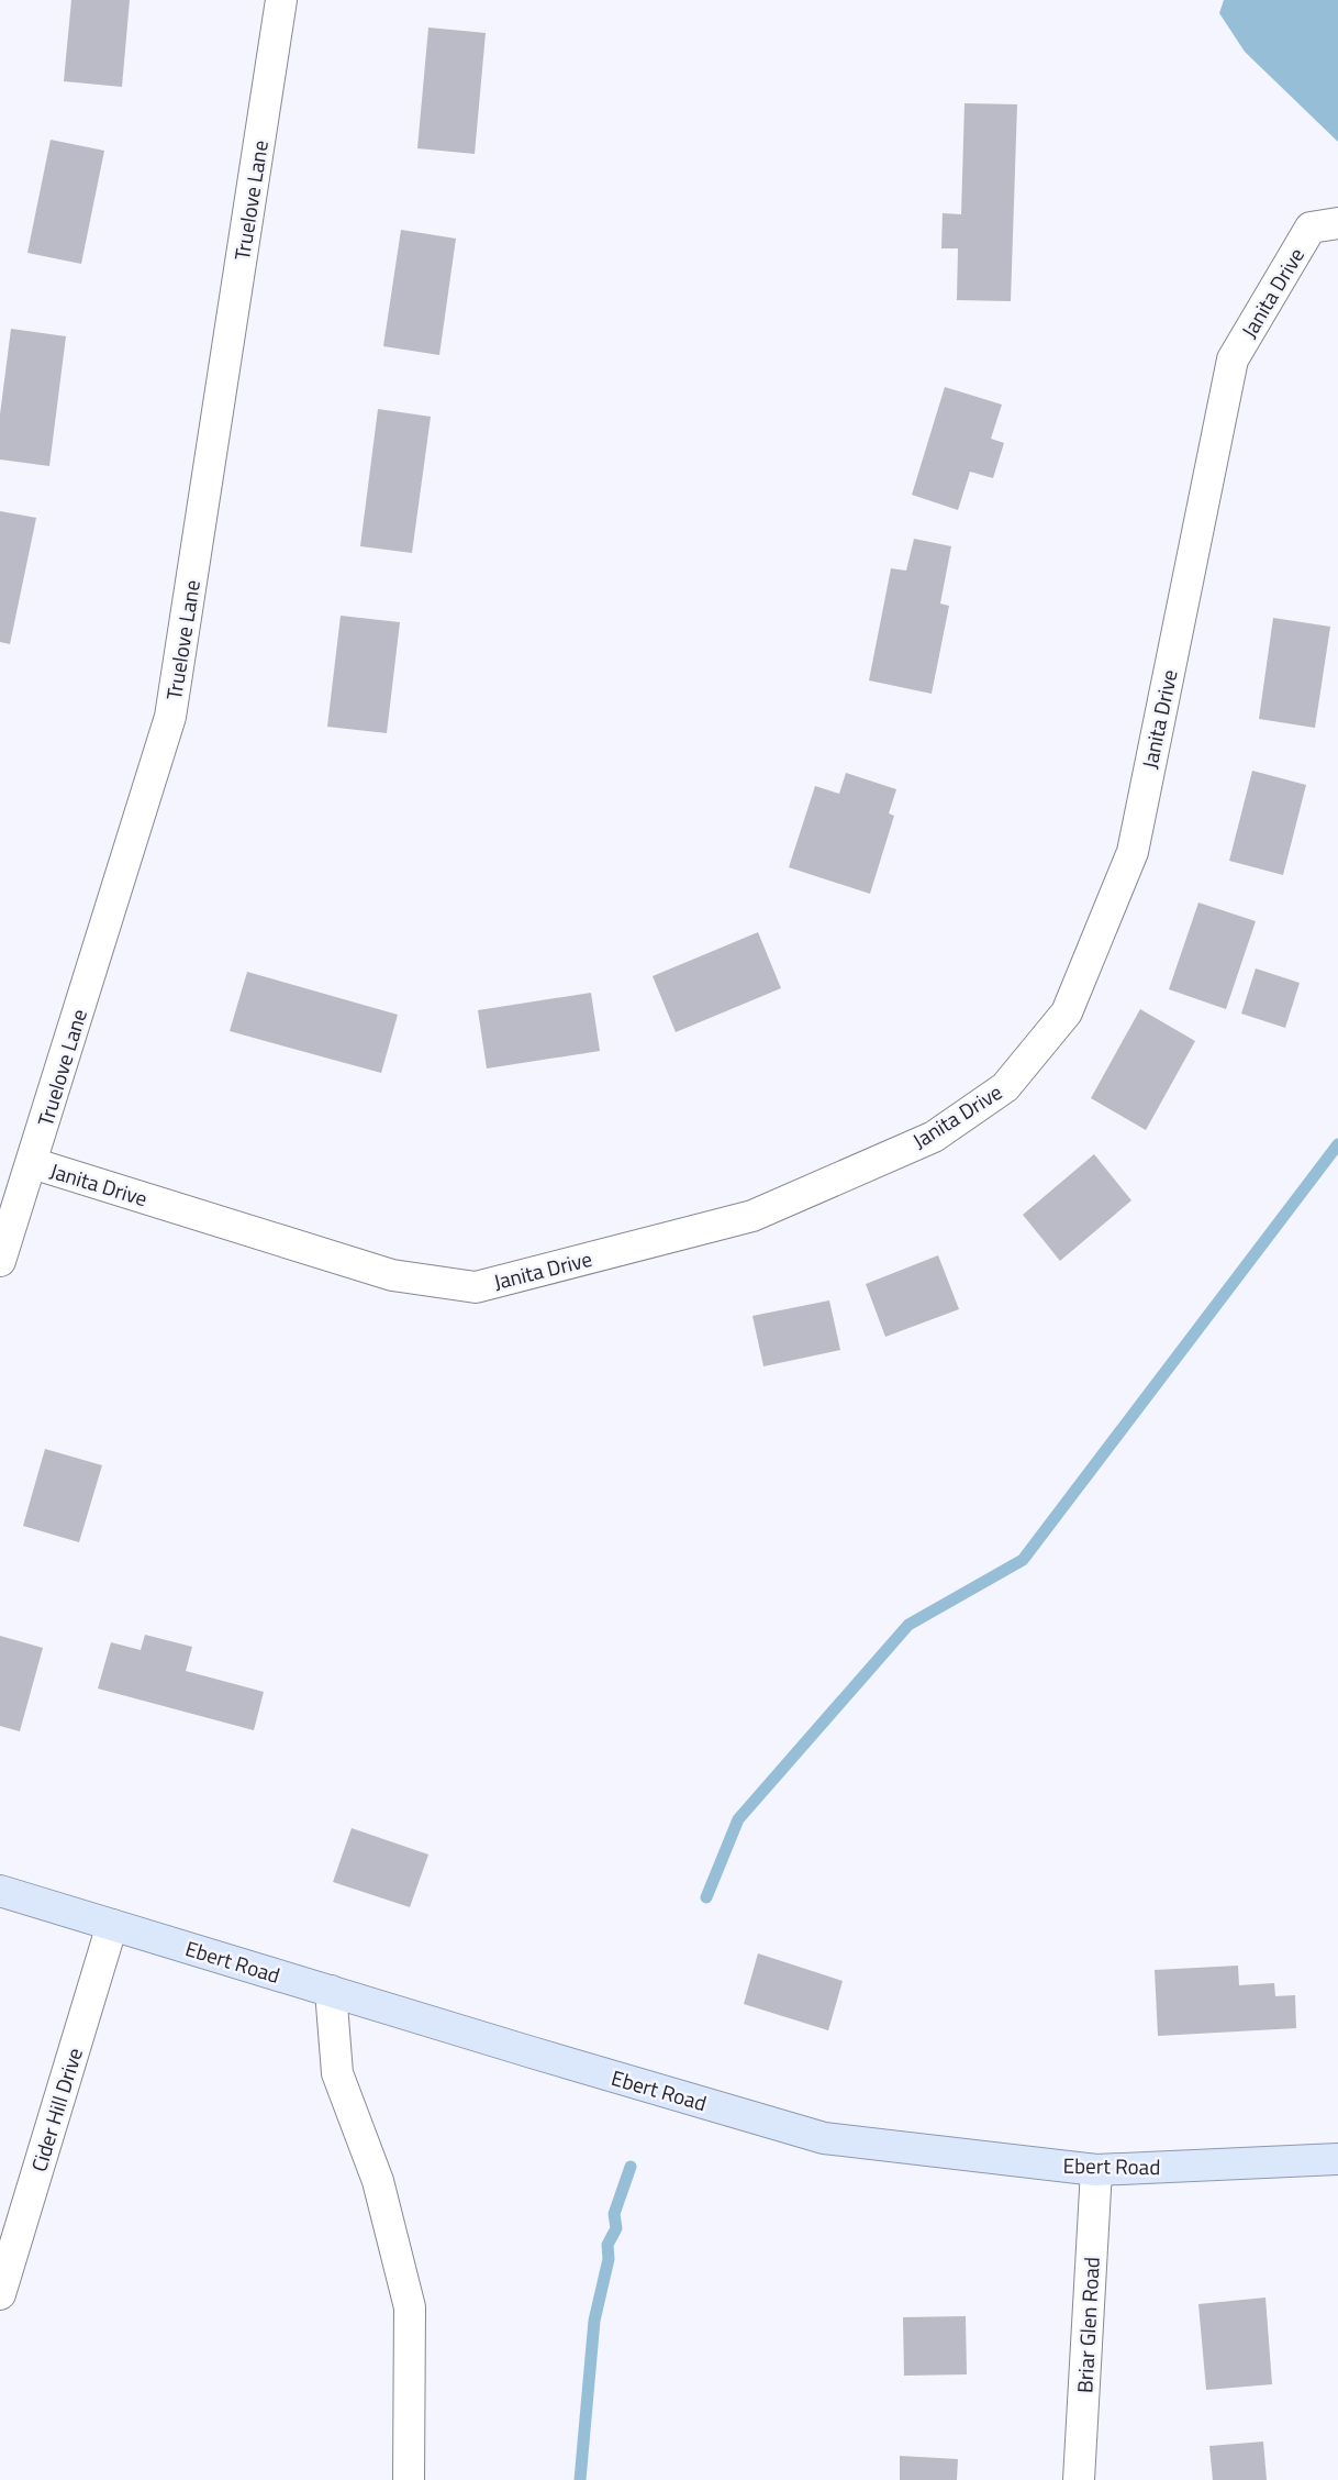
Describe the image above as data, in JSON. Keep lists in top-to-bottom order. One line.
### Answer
{"streets":{"main road":["Ebert Road"],"street":["Truelove Lane","Janita Drive","Cider Hill Drive","Briar Glen Road"]},"crossings":[["Truelove Lane","Janita Drive"],["Ebert Road","Cider Hill Drive"],["Ebert Road","Briar Glen Road"]]}
